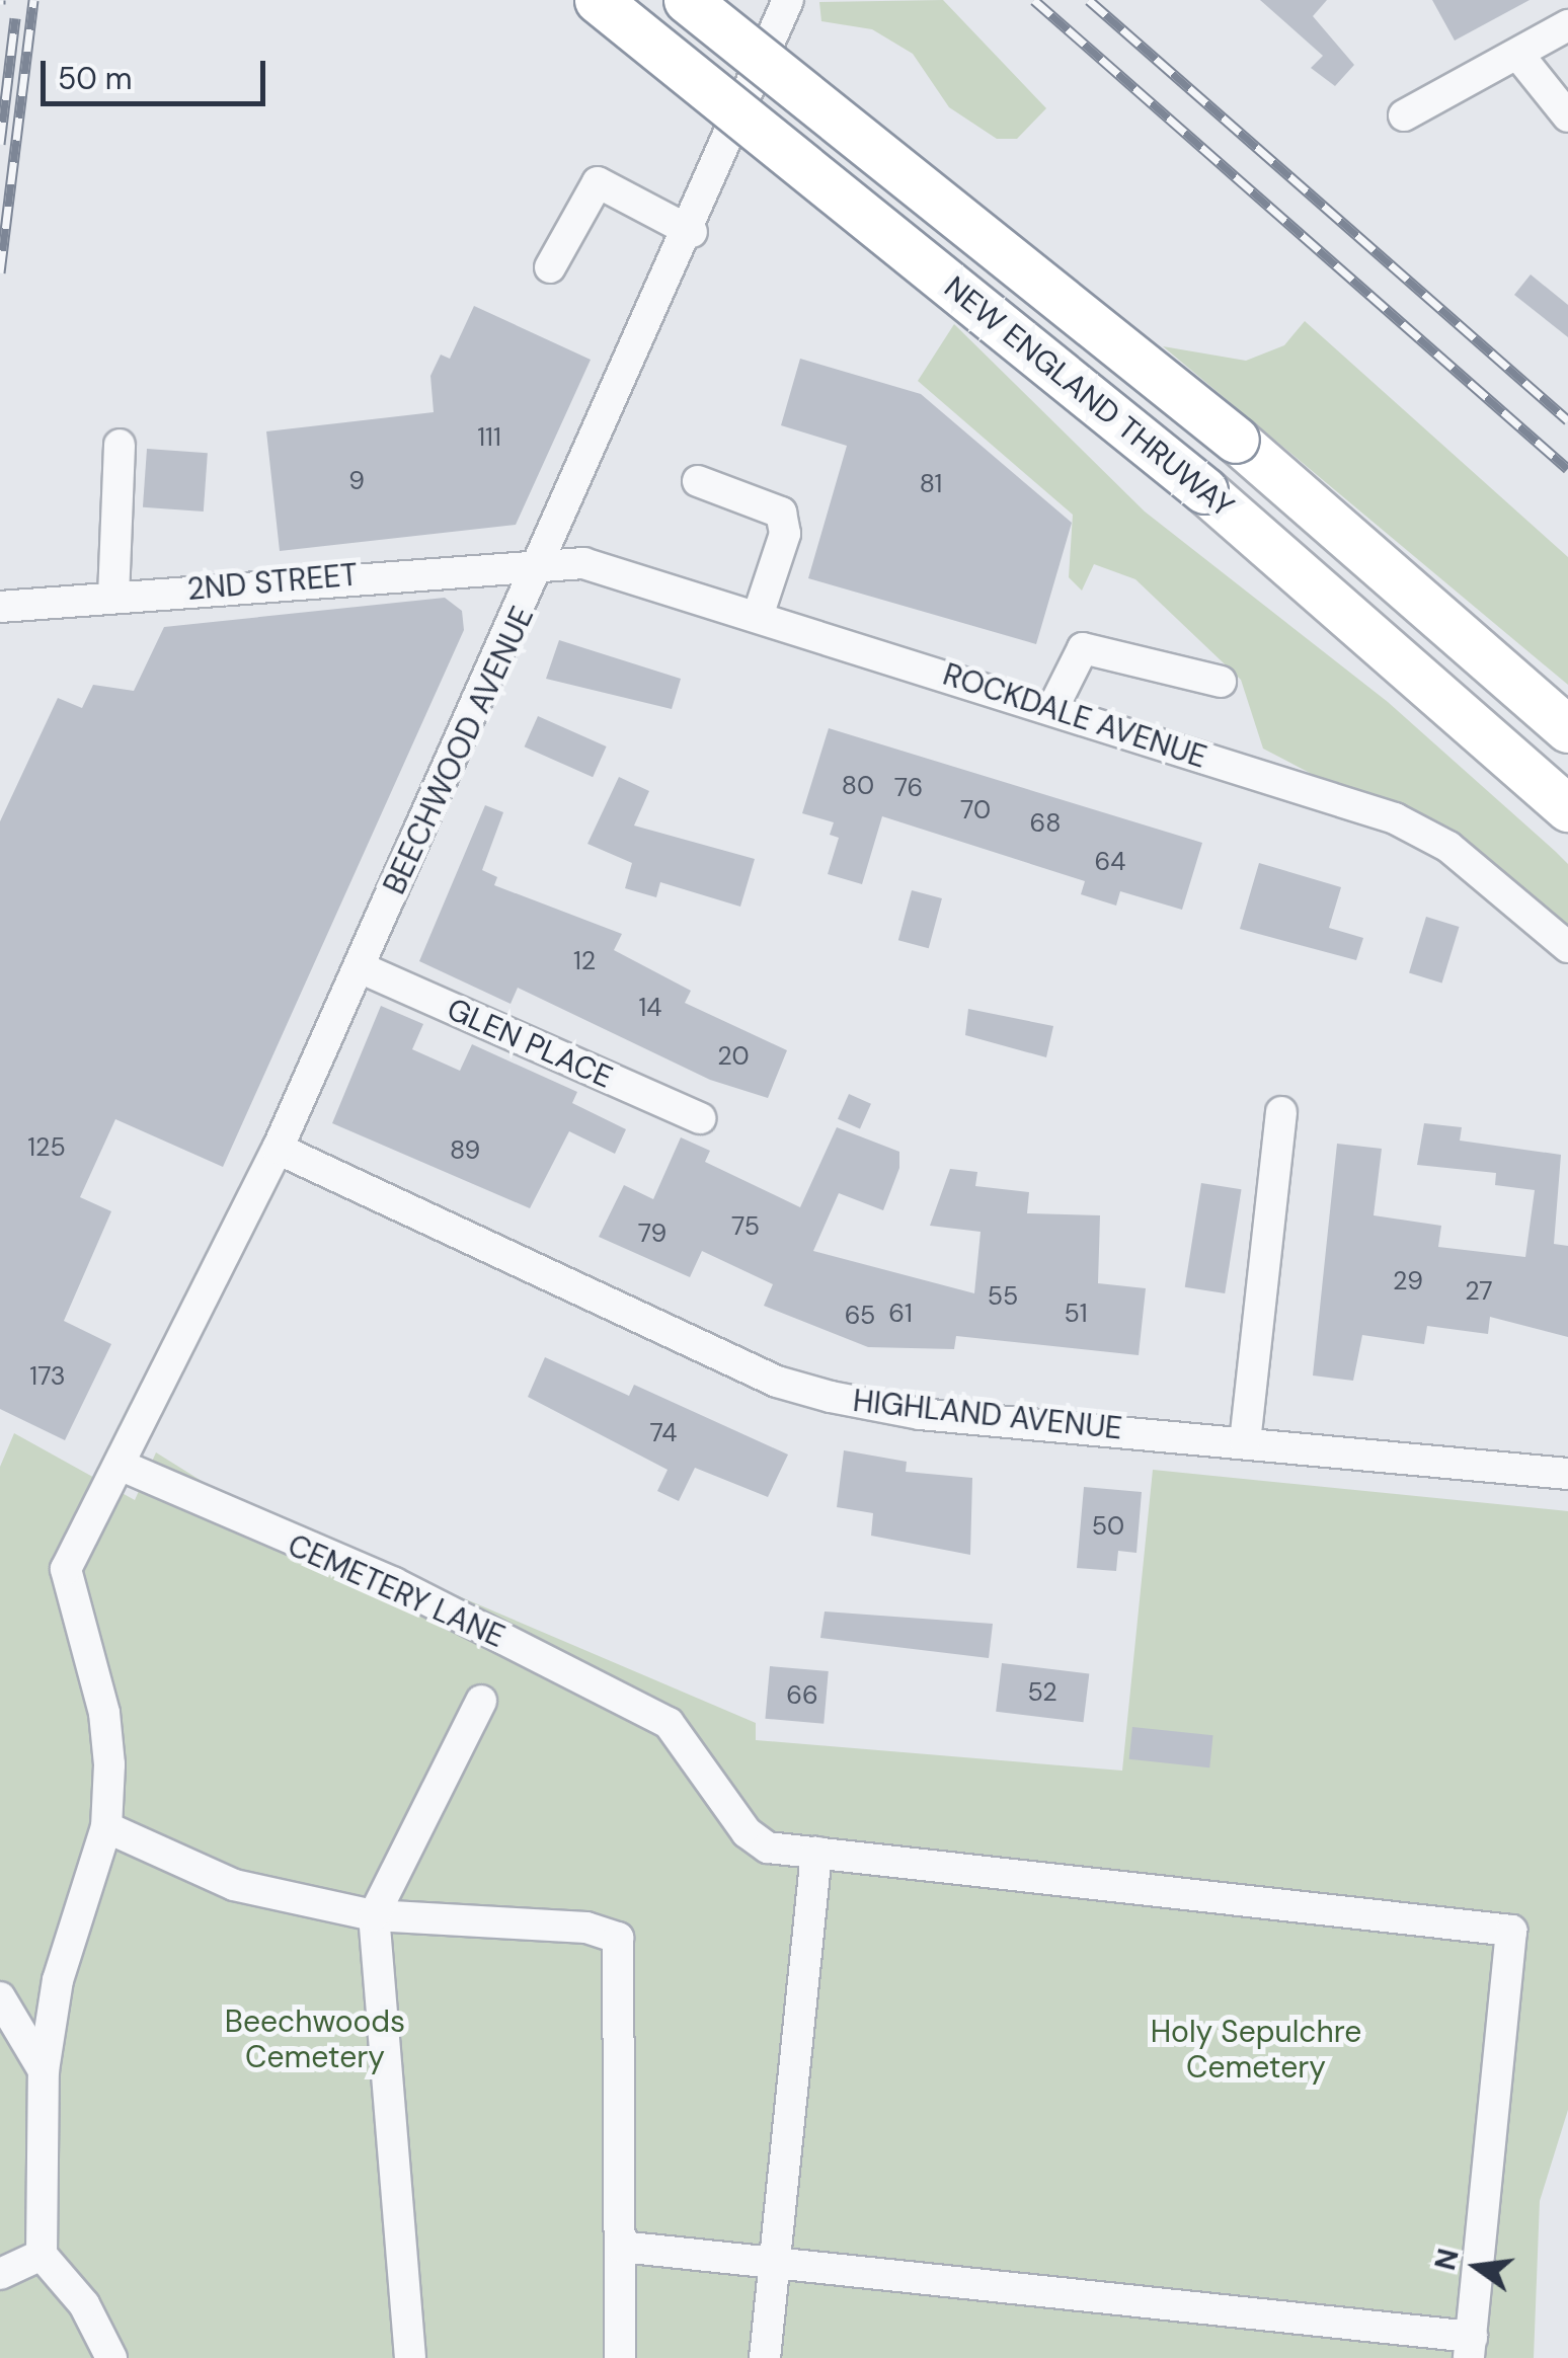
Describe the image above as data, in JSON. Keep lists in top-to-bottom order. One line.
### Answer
{"streets":{"highway":["NEW ENGLAND THRUWAY"],"street":["2ND STREET","ROCKDALE AVENUE","BEECHWOOD AVENUE","GLEN PLACE","HIGHLAND AVENUE","CEMETERY LANE"]},"crossings":[["2ND STREET","ROCKDALE AVENUE"],["2ND STREET","BEECHWOOD AVENUE"],["ROCKDALE AVENUE","BEECHWOOD AVENUE"],["BEECHWOOD AVENUE","GLEN PLACE"],["BEECHWOOD AVENUE","HIGHLAND AVENUE"],["BEECHWOOD AVENUE","CEMETERY LANE"]],"parks":["Beechwoods Cemetery","Holy Sepulchre Cemetery"],"house_numbers":["111","9","81","80","76","70","68","64","12","14","20","125","89","75","79","29","27","55","61","51","65","173","74","50","52","66"],"scale_bar":"50 m","north":"left"}
